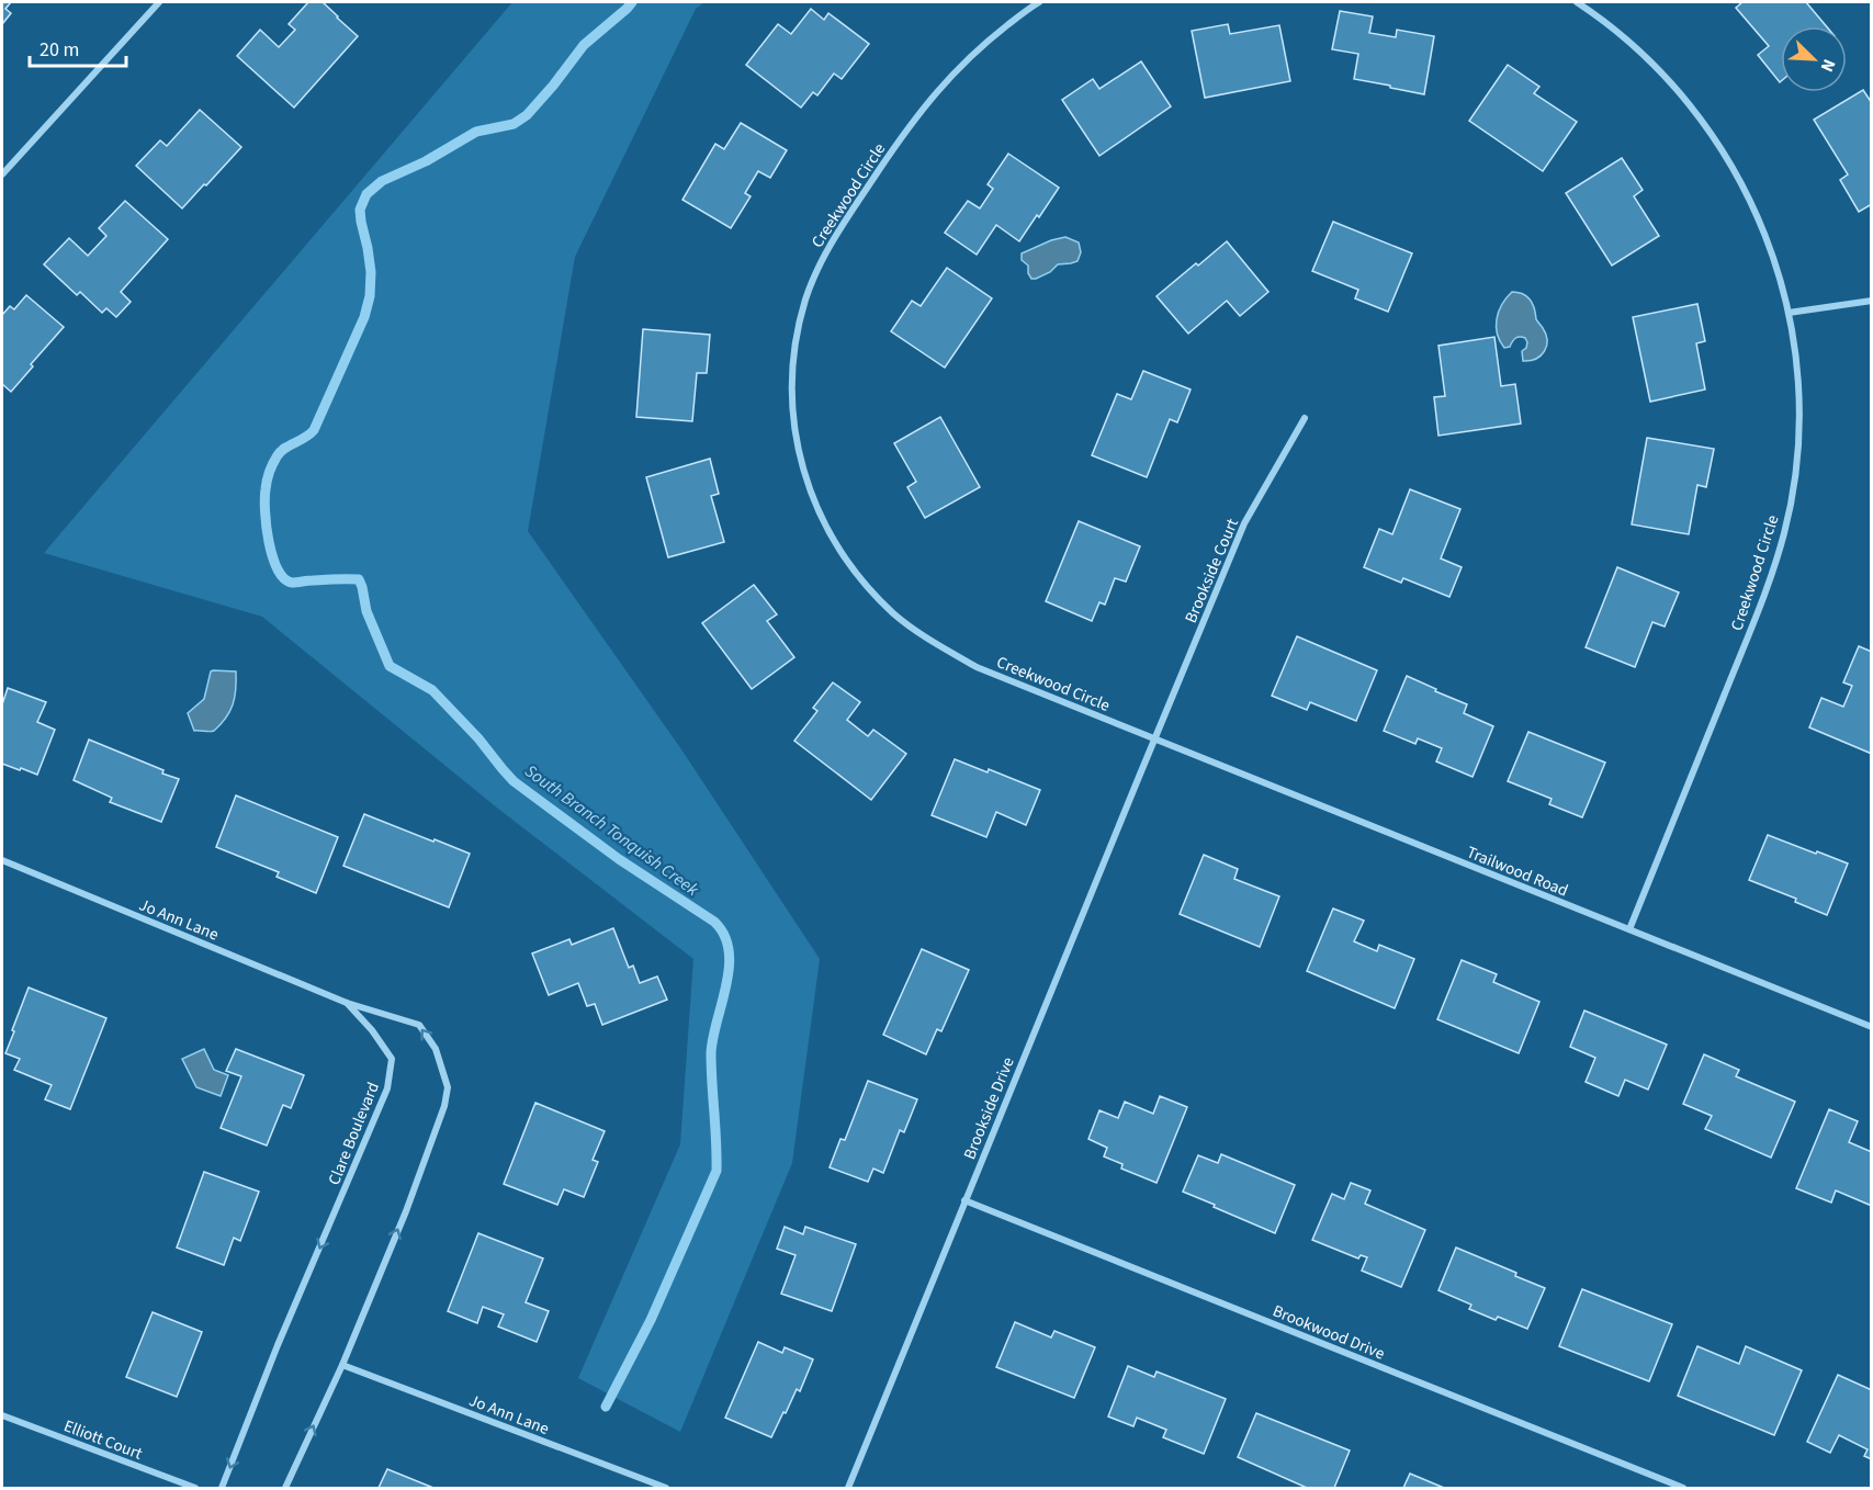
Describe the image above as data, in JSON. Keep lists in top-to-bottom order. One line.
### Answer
{"streets":{"street":["Creekwood Circle","Brookside Court","Trailwood Road","Jo Ann Lane","Brookside Drive","Clare Boulevard","Brookwood Drive","Elliott Court"]},"crossings":[["Creekwood Circle","Brookside Court"],["Creekwood Circle","Trailwood Road"],["Creekwood Circle","Brookside Drive"],["Brookside Court","Trailwood Road"],["Brookside Court","Brookside Drive"],["Trailwood Road","Brookside Drive"],["Jo Ann Lane","Clare Boulevard"],["Brookside Drive","Brookwood Drive"]],"one_way":["Clare Boulevard"],"water":["South Branch Tonquish Creek"],"scale_bar":"20 m","north":"bottom right"}
